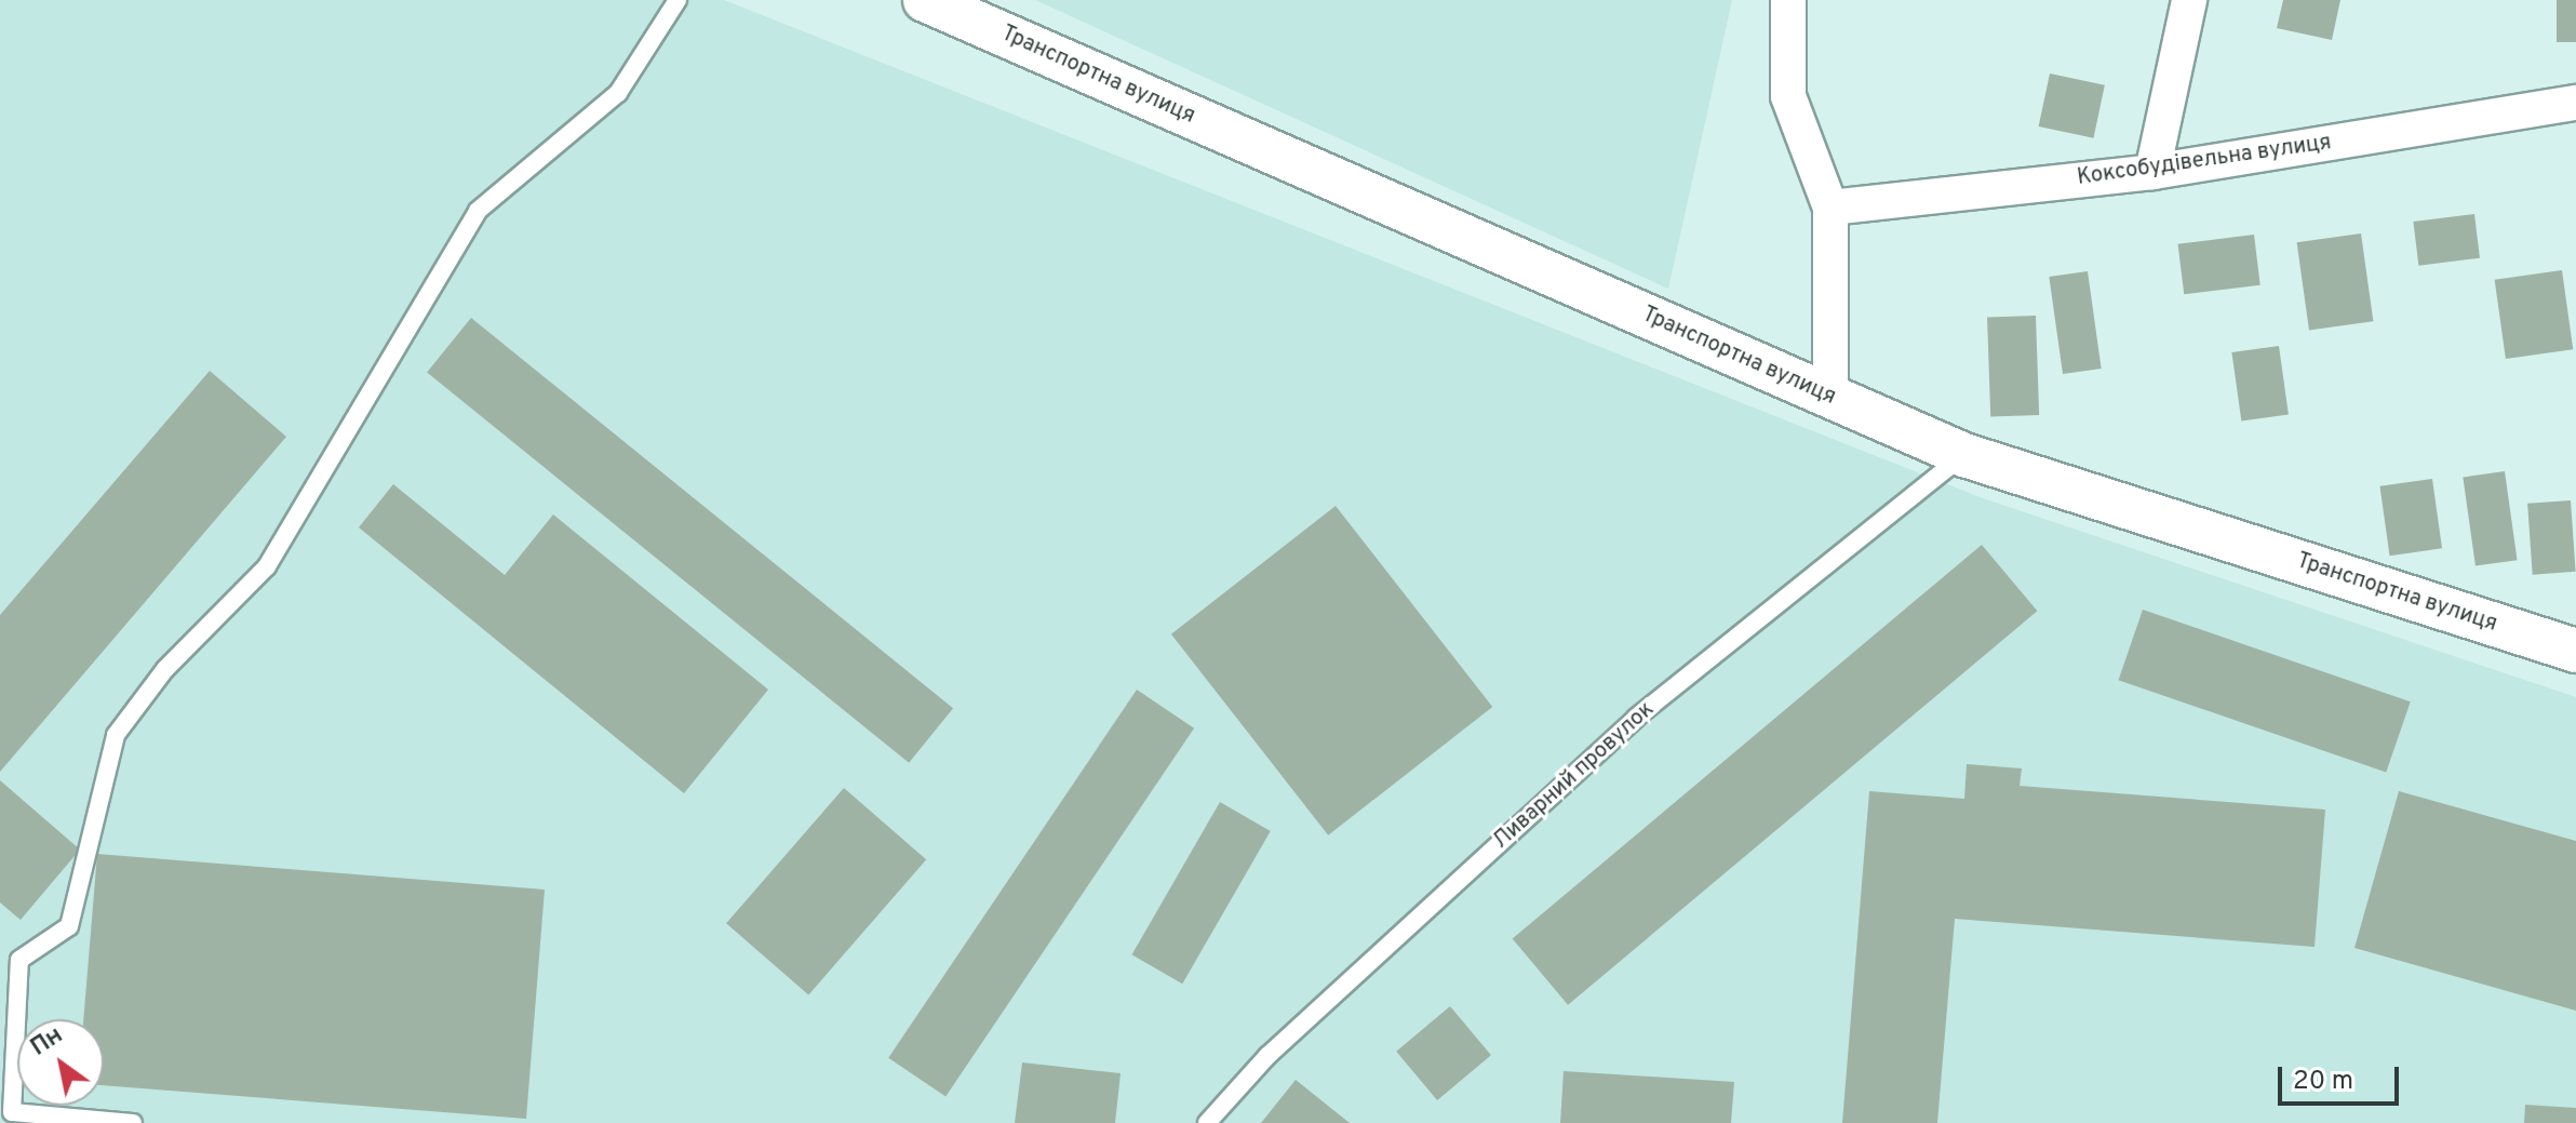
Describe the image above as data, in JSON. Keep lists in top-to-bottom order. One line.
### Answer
{"streets":{"street":["Транспортна вулиця","Коксобудівельна вулиця"],"lane":["Ливарний провулок"]},"crossings":[["Транспортна вулиця","Ливарний провулок"]],"scale_bar":"20 m","north":"top left"}
